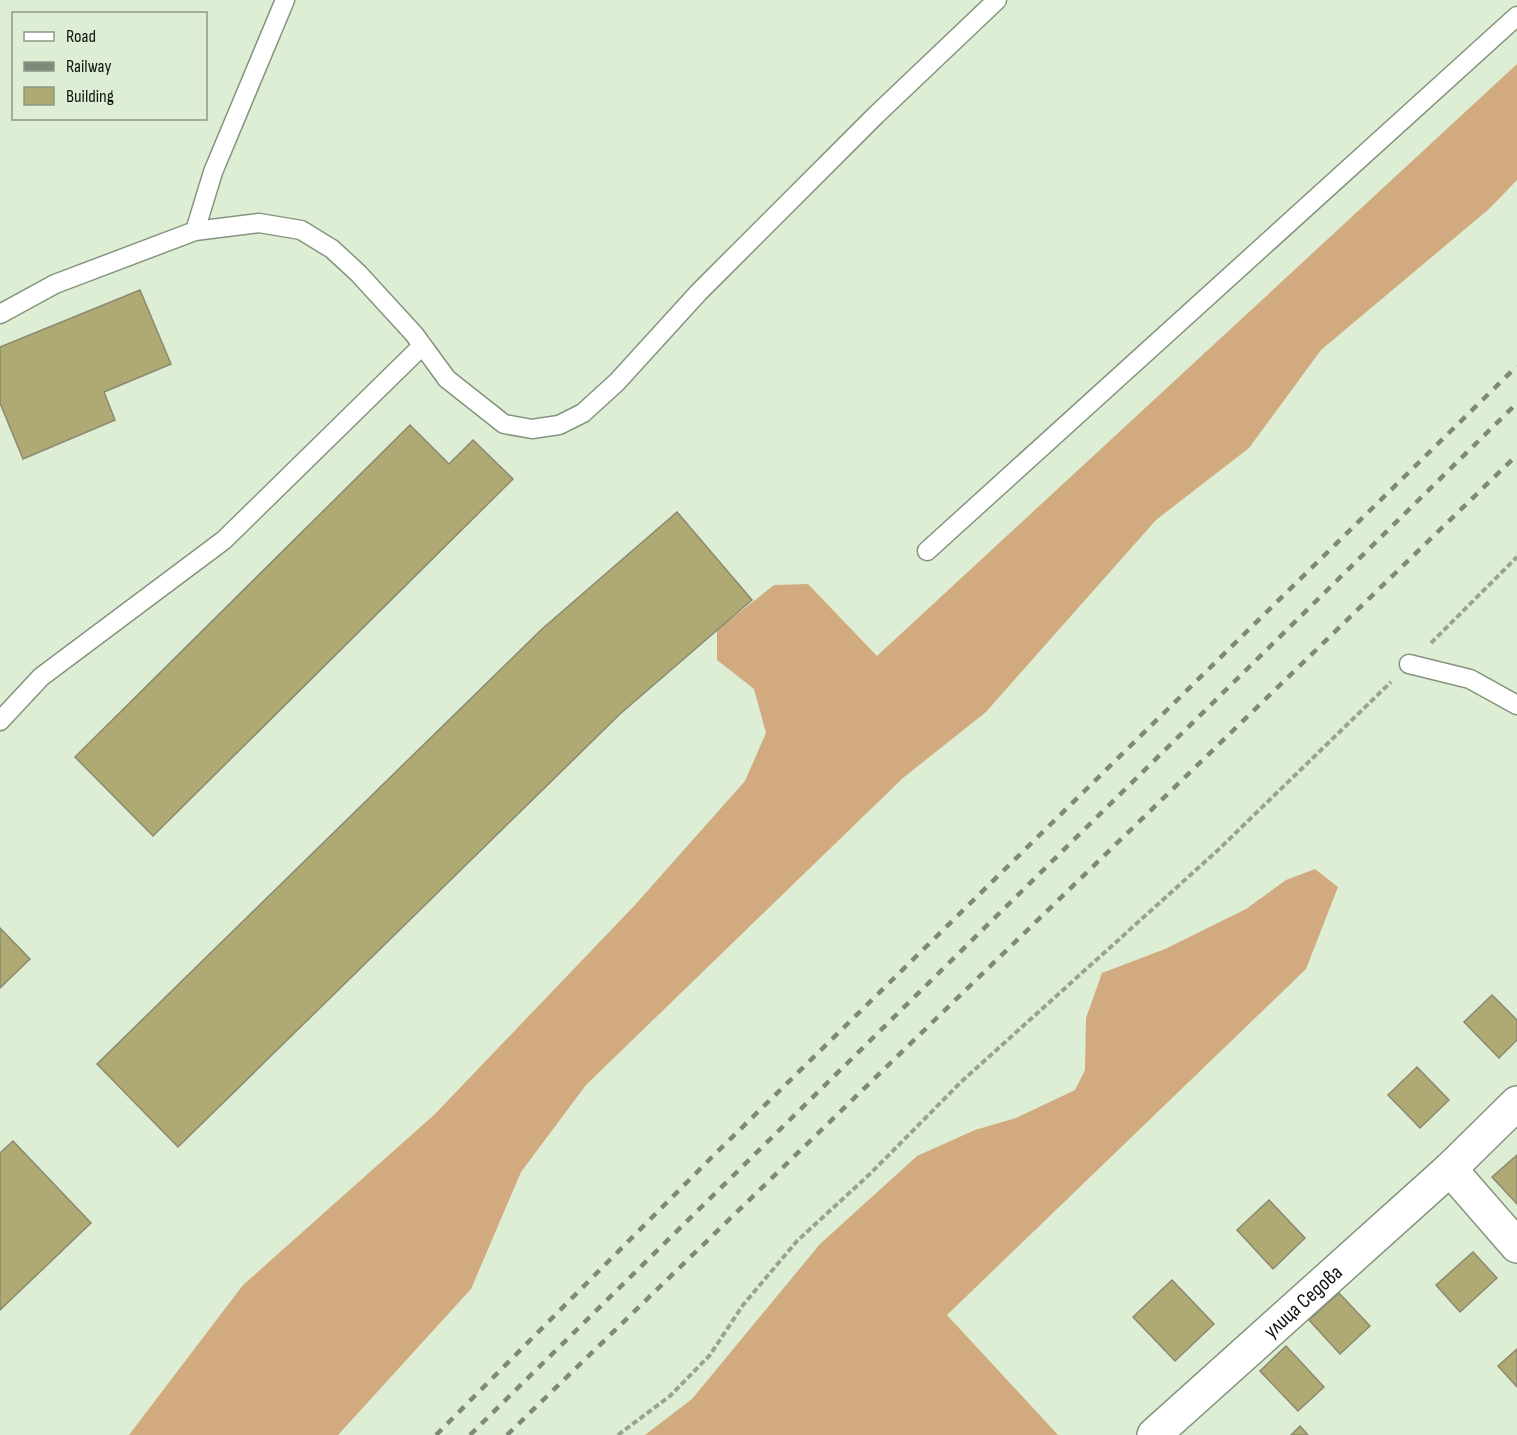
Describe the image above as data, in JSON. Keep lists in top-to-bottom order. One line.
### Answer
{"streets":{"street":["улица Седова"]},"legend":["Road","Railway","Building"]}
